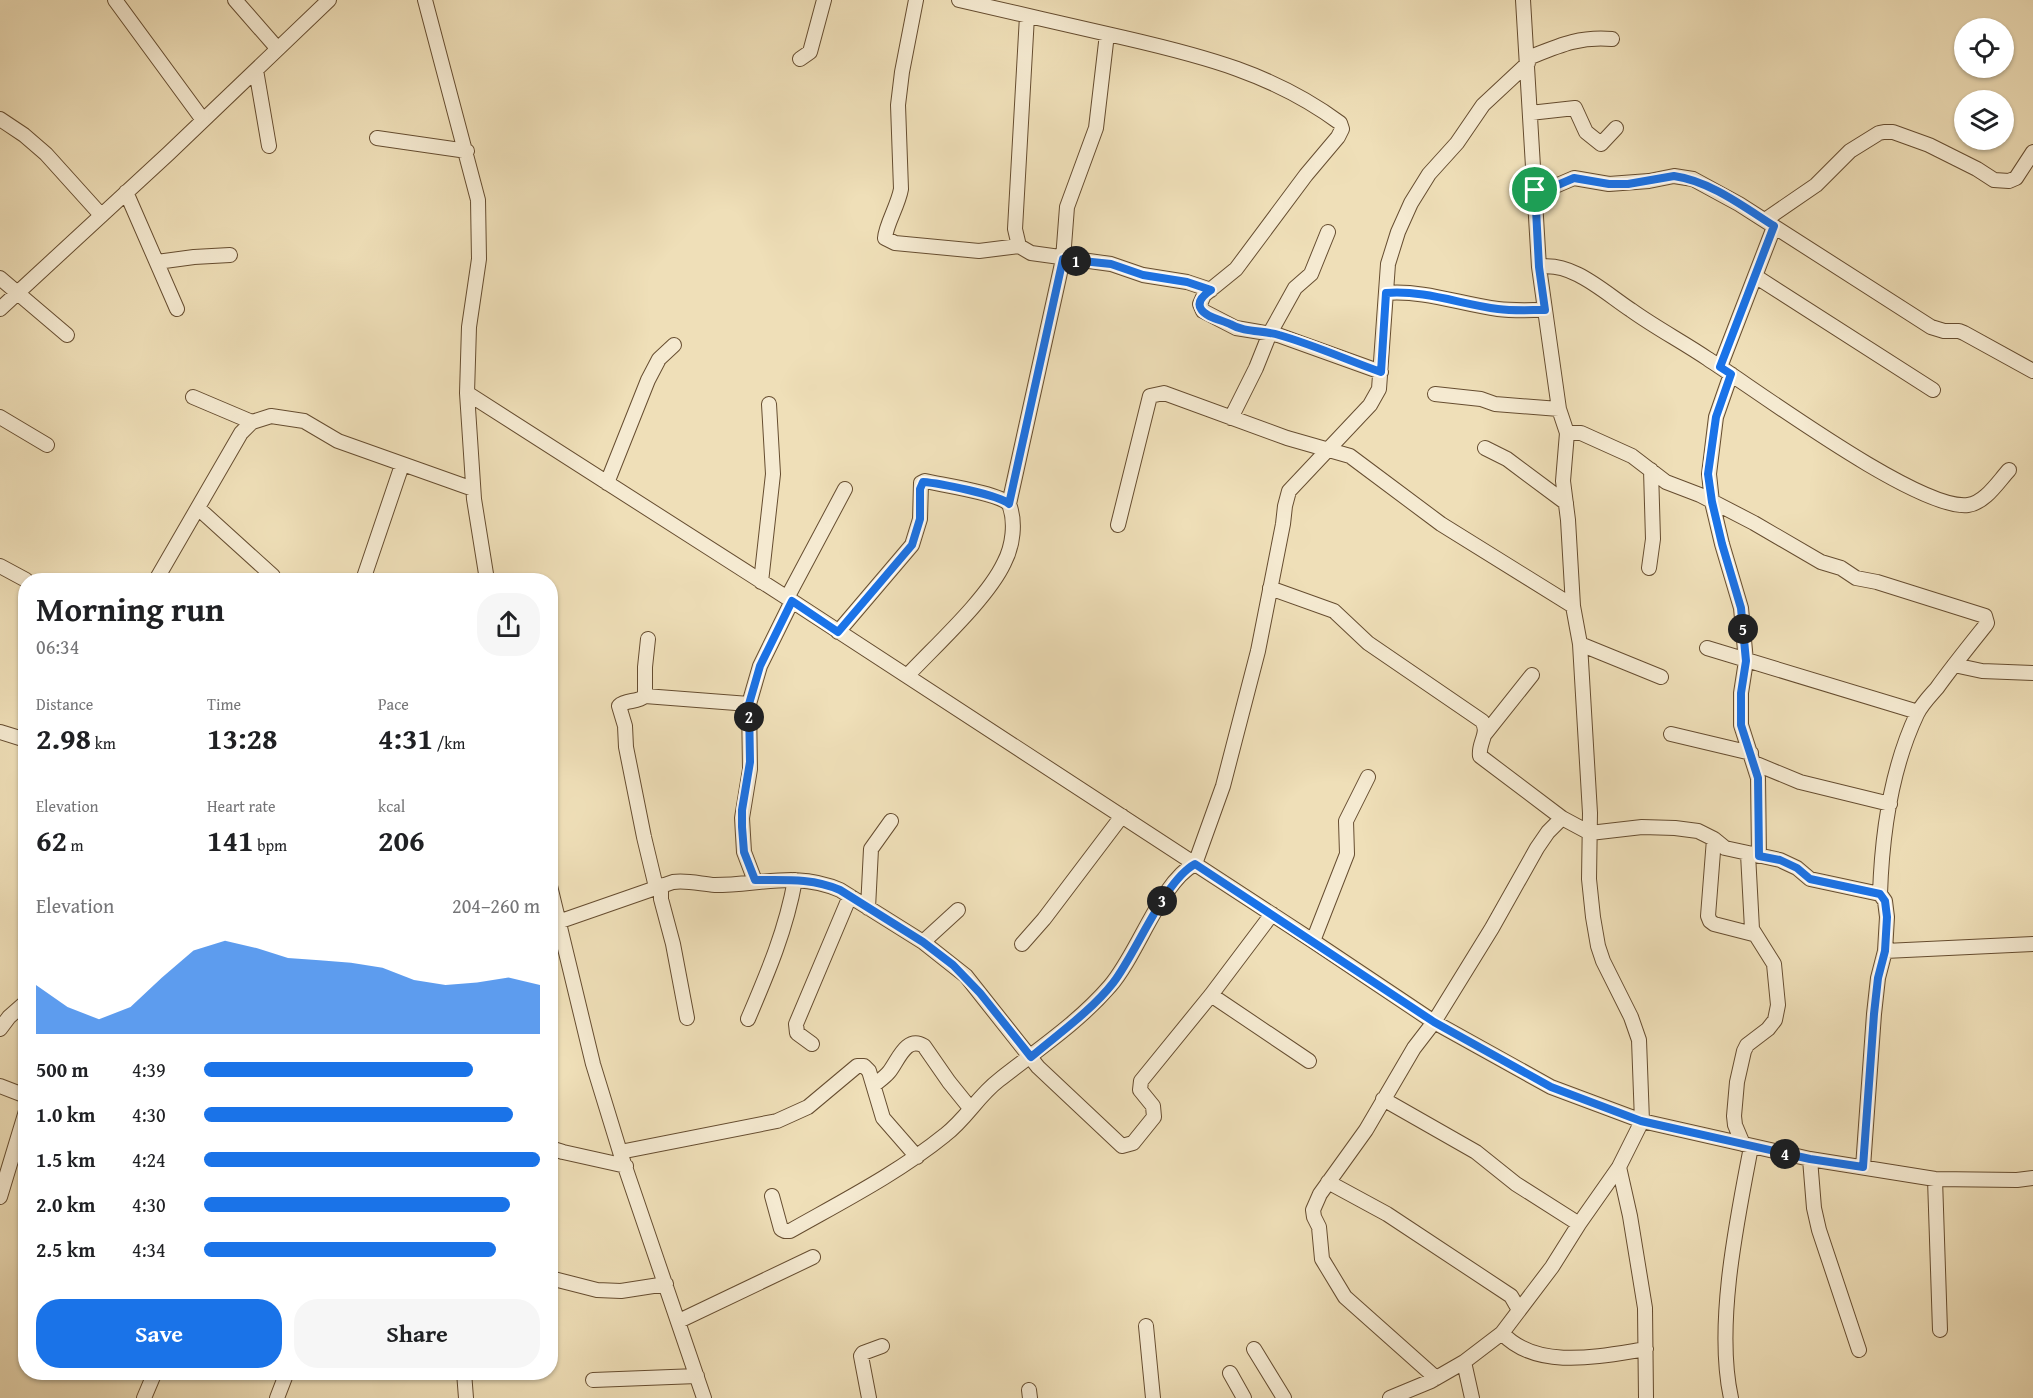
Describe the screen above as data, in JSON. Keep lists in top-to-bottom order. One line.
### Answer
{"page":{"pins":["1","5","2","3","4"],"heading":["Morning run","06:34"],"stats":[["Distance","2.98 km"],["Time","13:28"],["Pace","4:31 /km"],["Elevation","62 m"],["Heart rate","141 bpm"],["kcal","206"]],"chart":["Elevation","204–260 m"],"list":[{"name":"500 m","note":"4:39"},{"name":"1.0 km","note":"4:30"},{"name":"1.5 km","note":"4:24"},{"name":"2.0 km","note":"4:30"},{"name":"2.5 km","note":"4:34"}],"buttons":["Save","Share"]}}
